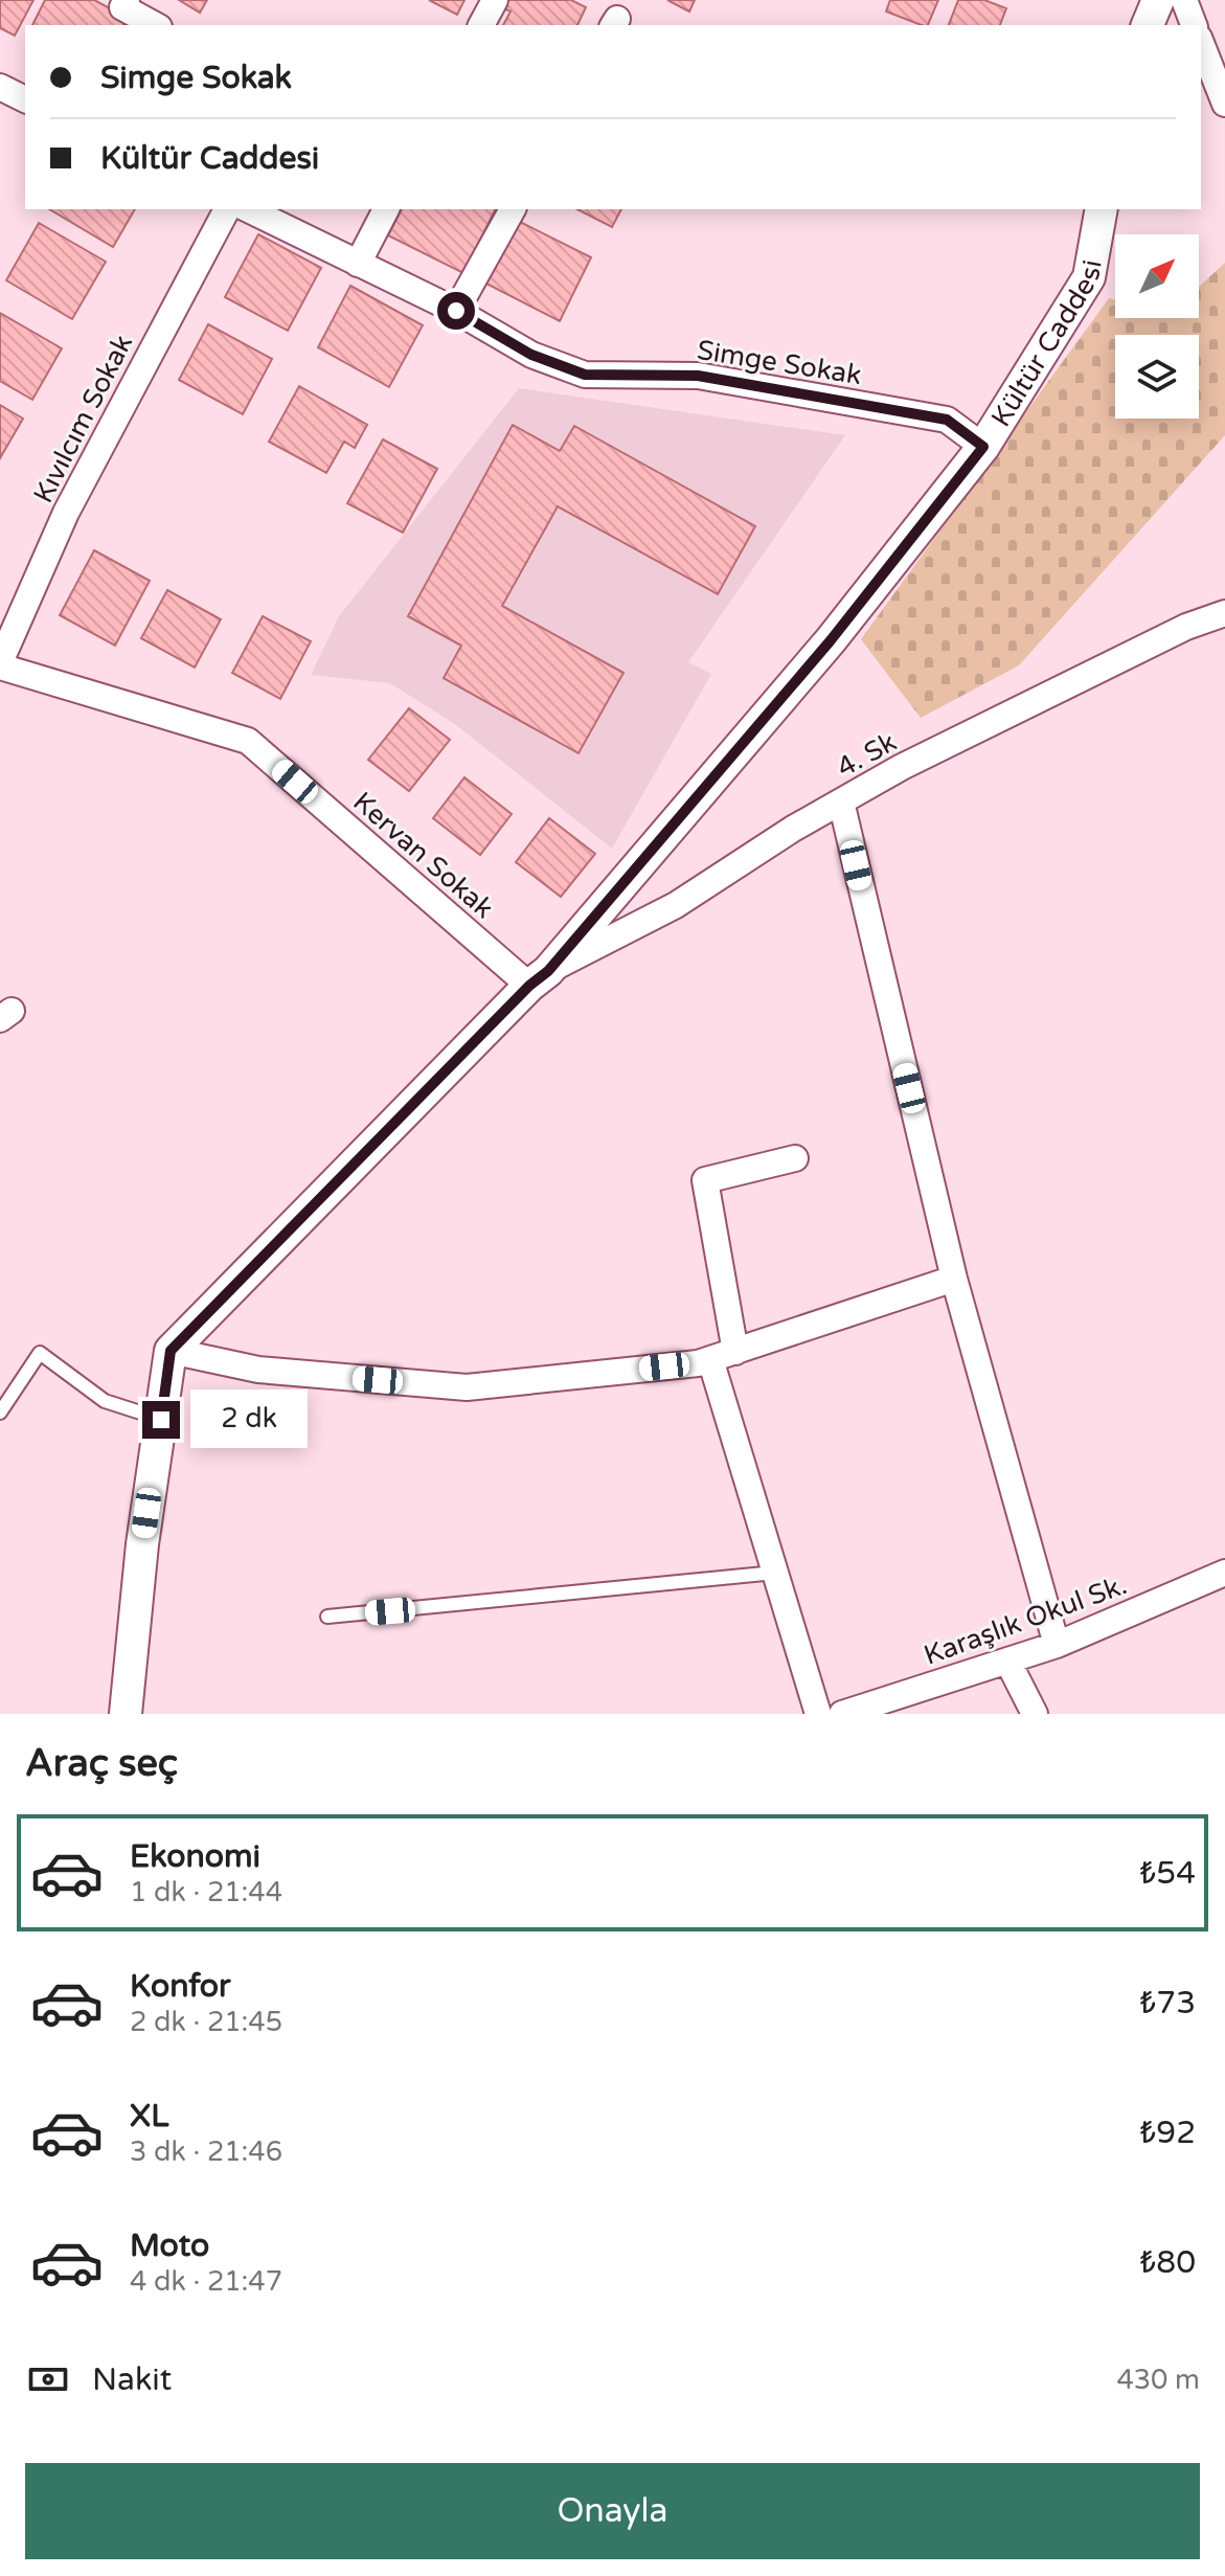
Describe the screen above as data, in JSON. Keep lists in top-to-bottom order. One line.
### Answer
{"streets":{"street":["Kültür Caddesi","Simge Sokak","Kıvılcım Sokak","4. Sk","Kervan Sokak","Karaşlık Okul Sk."]},"crossings":[["Kültür Caddesi","Simge Sokak"],["Kültür Caddesi","4. Sk"],["Kültür Caddesi","Kervan Sokak"],["Kıvılcım Sokak","Kervan Sokak"],["4. Sk","Kervan Sokak"]],"north":"top right","page":{"banner":["Simge Sokak","Kültür Caddesi"],"bubble":"2 dk","heading":"Araç seç","list":[{"name":"Ekonomi","note":"1 dk · 21:44","value":"₺54"},{"name":"Konfor","note":"2 dk · 21:45","value":"₺73"},{"name":"XL","note":"3 dk · 21:46","value":"₺92"},{"name":"Moto","note":"4 dk · 21:47","value":"₺80"}],"pay":["Nakit","430 m"],"buttons":"Onayla"}}
